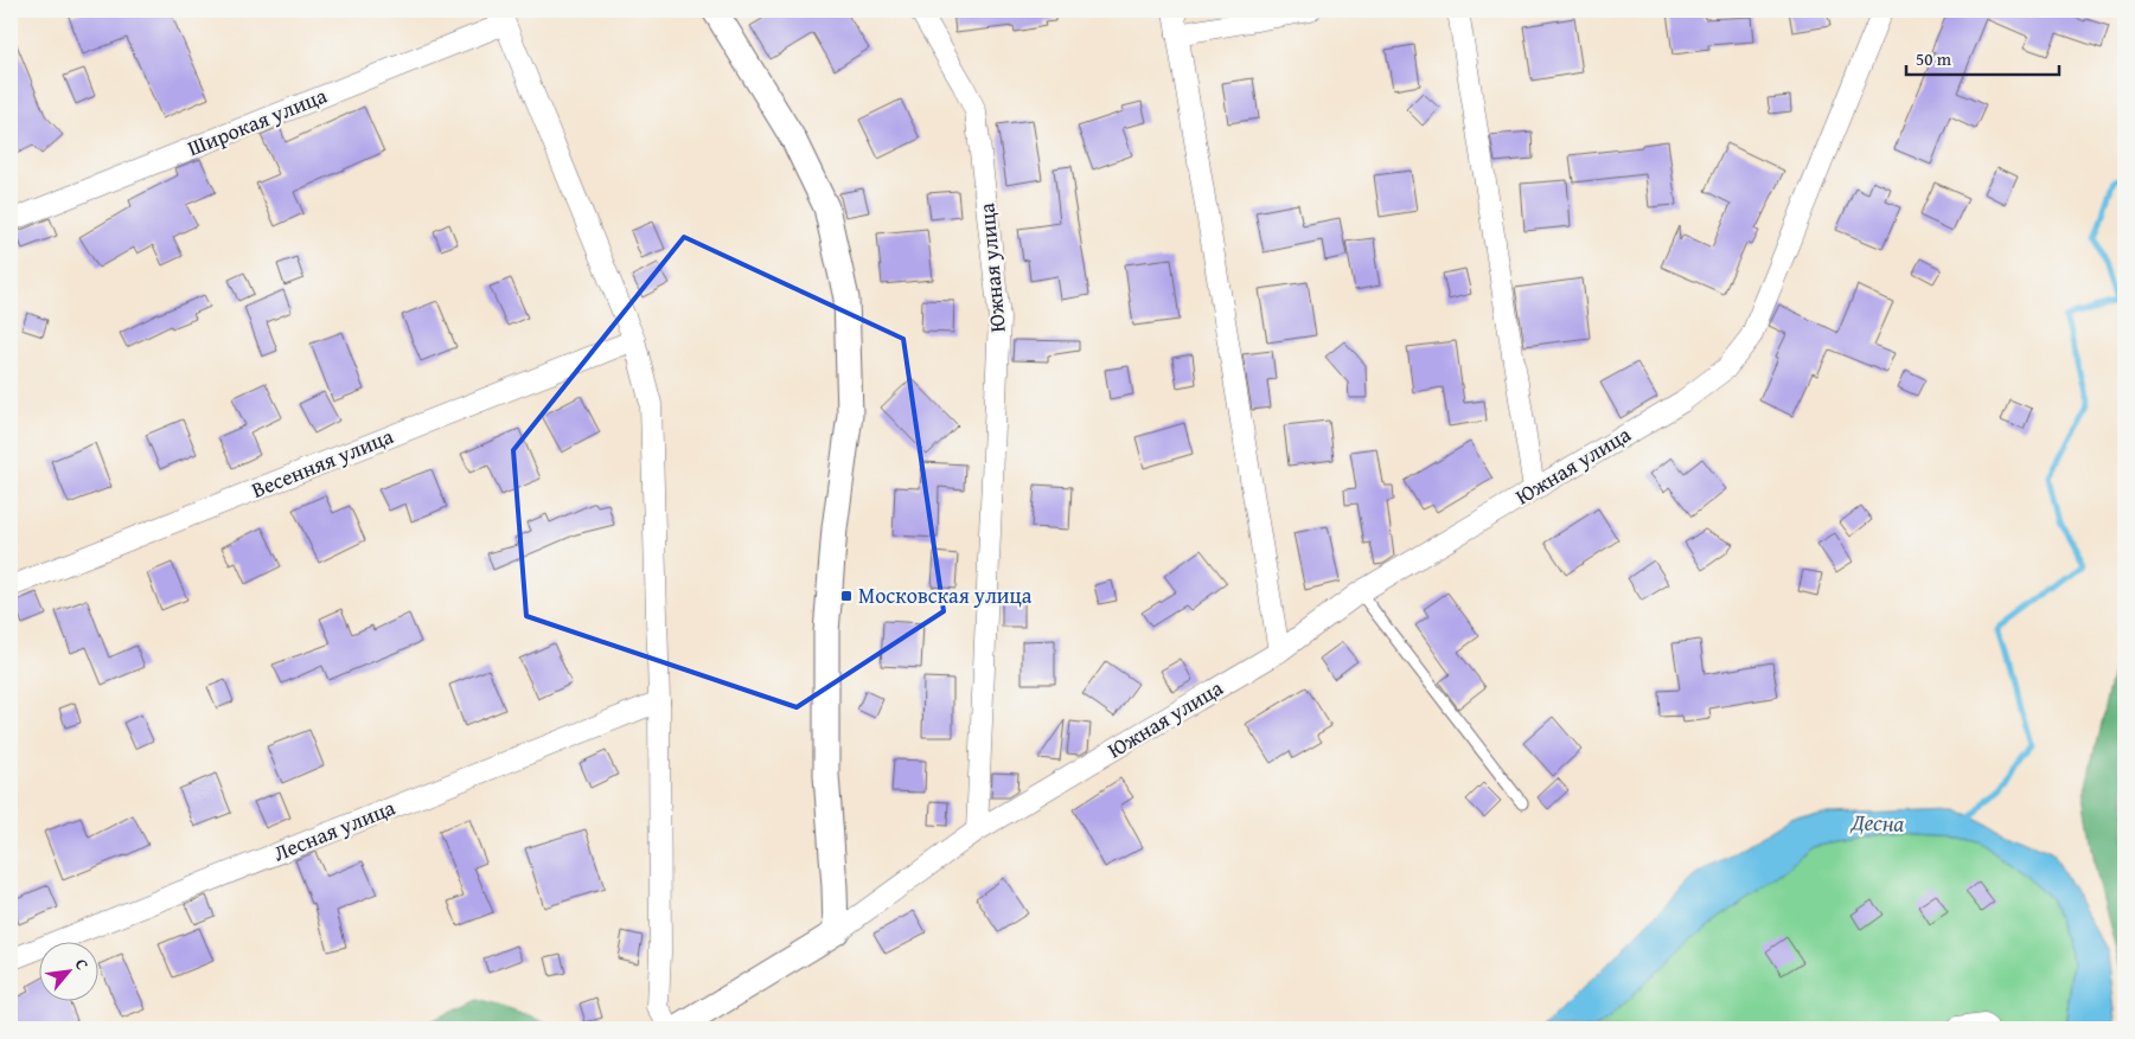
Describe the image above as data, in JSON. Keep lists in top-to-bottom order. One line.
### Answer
{"streets":{"street":["Широкая улица","Южная улица","Весенняя улица","Лесная улица"]},"water":["Десна"],"places":{"transit":["Московская улица"]},"scale_bar":"50 m","north":"top right"}
